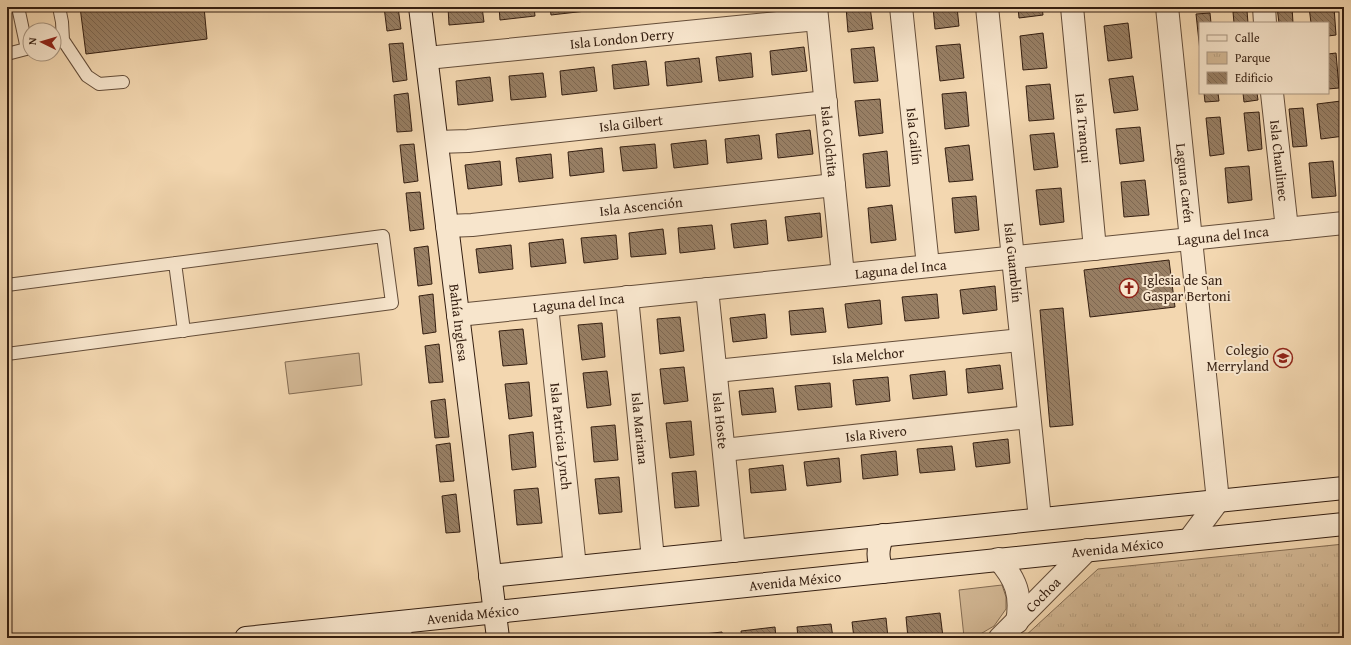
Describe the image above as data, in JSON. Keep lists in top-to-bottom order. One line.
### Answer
{"streets":{"street":["Isla London Derry","Isla Gilbert","Isla Tranqui","Isla Cailín","Isla Colchita","Isla Chaulinec","Laguna Carén","Isla Ascención","Laguna del Inca","Isla Guamblín","Bahía Inglesa","Isla Melchor","Isla Hoste","Isla Mariana","Isla Rivero","Isla Patricia Lynch","Avenida México","Cochoa"]},"crossings":[["Isla London Derry","Isla Colchita"],["Isla London Derry","Bahía Inglesa"],["Isla Gilbert","Isla Colchita"],["Isla Gilbert","Bahía Inglesa"],["Isla Tranqui","Laguna del Inca"],["Isla Cailín","Laguna del Inca"],["Isla Colchita","Isla Ascención"],["Isla Colchita","Laguna del Inca"],["Isla Chaulinec","Laguna del Inca"],["Laguna Carén","Laguna del Inca"],["Isla Ascención","Bahía Inglesa"],["Laguna del Inca","Isla Guamblín"],["Laguna del Inca","Bahía Inglesa"],["Laguna del Inca","Isla Hoste"],["Laguna del Inca","Isla Mariana"],["Laguna del Inca","Isla Patricia Lynch"],["Isla Guamblín","Isla Melchor"],["Isla Guamblín","Isla Rivero"],["Bahía Inglesa","Avenida México"],["Isla Melchor","Isla Hoste"],["Isla Hoste","Isla Rivero"],["Avenida México","Cochoa"]],"places":{"church":["Iglesia de San Gaspar Bertoni"],"school or university":["Colegio Merryland"]},"legend":["Calle","Parque","Edificio"],"north":"left"}
